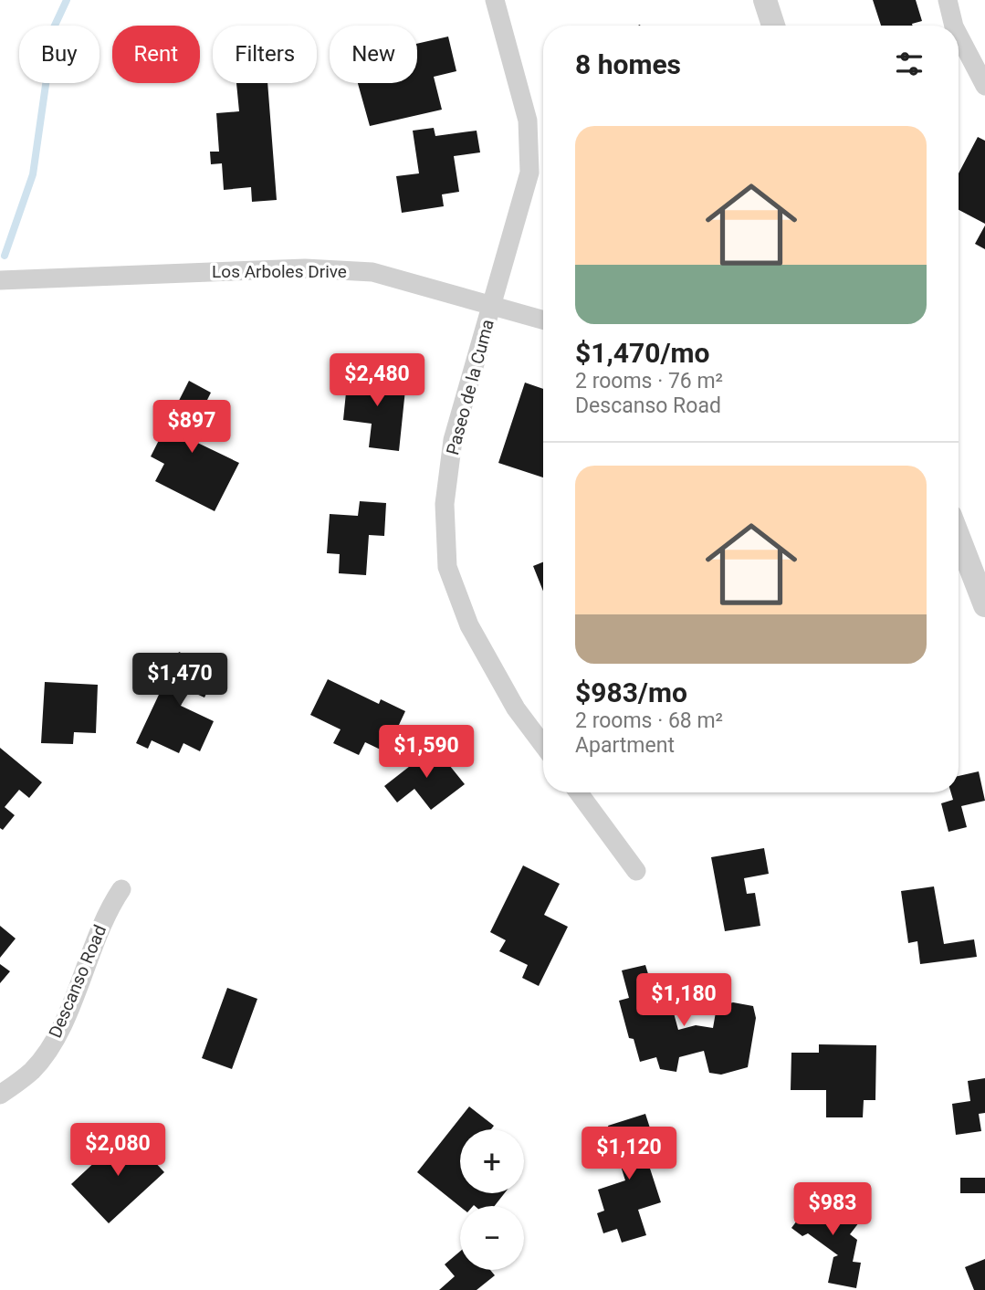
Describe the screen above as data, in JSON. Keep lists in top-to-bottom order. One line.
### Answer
{"streets":{"street":["Los Arboles Drive","Paseo de la Cuma","Descanso Road"]},"crossings":[["Los Arboles Drive","Paseo de la Cuma"]],"page":{"chip":["Buy","Rent","Filters","New"],"heading":"8 homes","list":[{"name":"$1,470/mo","note":"2 rooms · 76 m² · Descanso Road"},{"name":"$983/mo","note":"2 rooms · 68 m² · Apartment"}],"price":["$2,480","$897","$1,470","$1,590","$1,180","$2,080","$1,120","$983"],"map_buttons":["+","−"]}}
